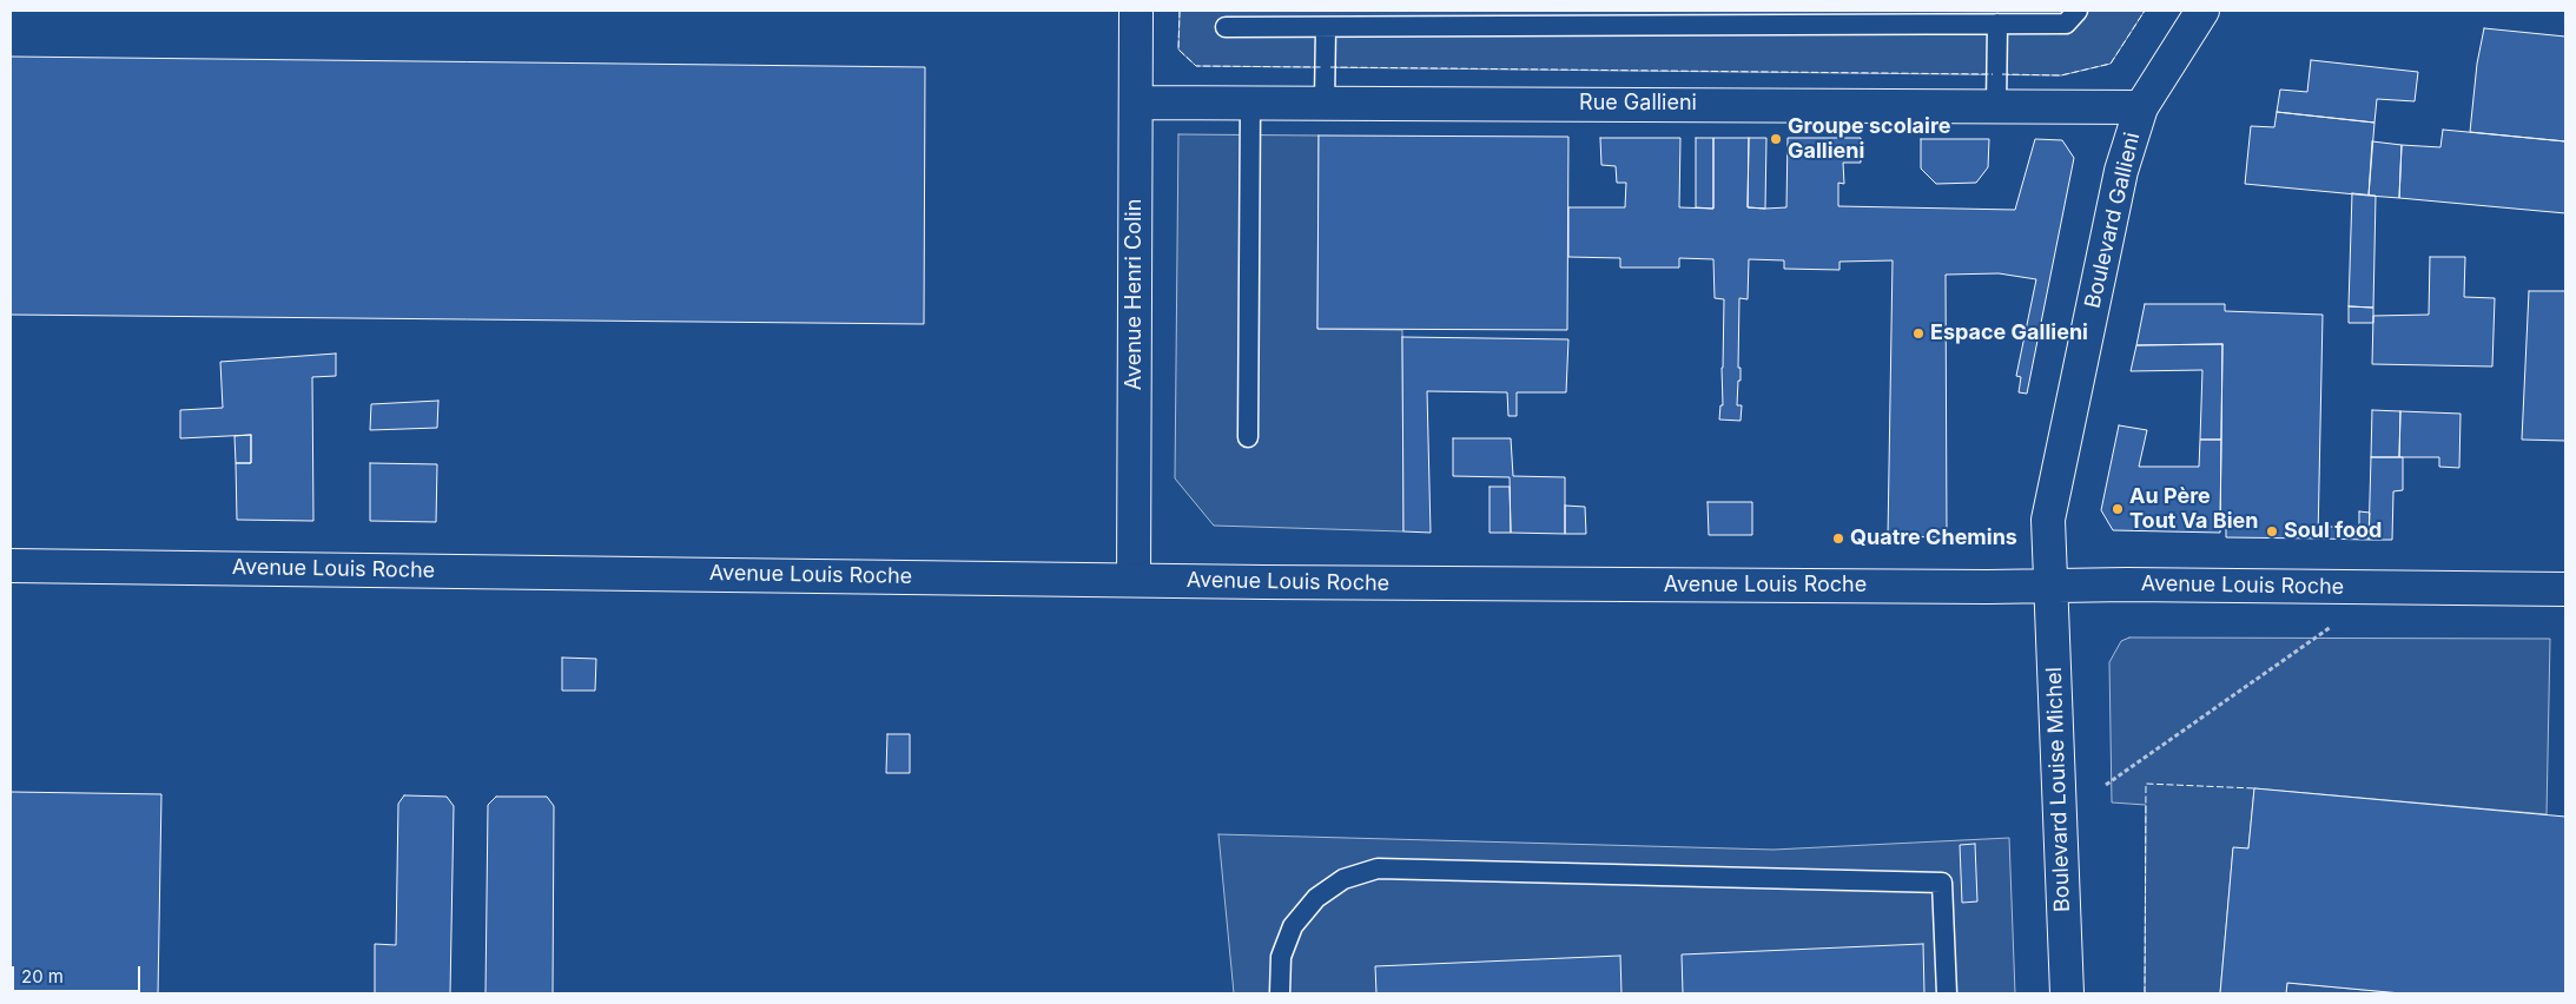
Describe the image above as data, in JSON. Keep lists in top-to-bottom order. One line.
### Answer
{"streets":{"main road":["Rue Gallieni","Boulevard Gallieni","Avenue Henri Colin","Avenue Louis Roche","Boulevard Louise Michel"]},"crossings":[["Rue Gallieni","Boulevard Gallieni"],["Rue Gallieni","Avenue Henri Colin"],["Boulevard Gallieni","Avenue Louis Roche"],["Boulevard Gallieni","Boulevard Louise Michel"],["Avenue Henri Colin","Avenue Louis Roche"],["Avenue Louis Roche","Boulevard Louise Michel"]],"places":["Groupe scolaire Gallieni","Espace Gallieni","Au Père Tout Va Bien","Soul food","Quatre Chemins"],"scale_bar":"20 m"}
